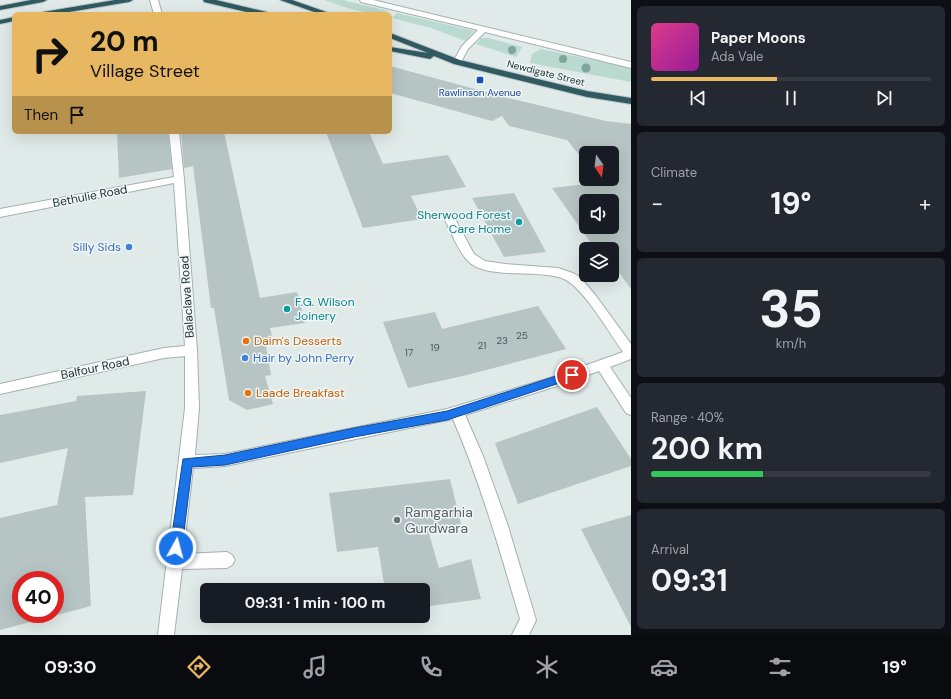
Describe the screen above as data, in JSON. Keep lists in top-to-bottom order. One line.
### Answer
{"streets":{"highway":["Newdigate Street"],"street":["Bethulie Road","Balaclava Road","Balfour Road"]},"crossings":[["Bethulie Road","Balaclava Road"],["Balaclava Road","Balfour Road"]],"places":{"transit":["Rawlinson Avenue"],"other":["Sherwood Forest Care Home","Silly Sids","F.G. Wilson Joinery","Daim's Desserts","Hair by John Perry","Laade Breakfast","Ramgarhia Gurdwara"]},"house_numbers":["25","23","21","19","17"],"north":"bottom","page":{"turn":["20 m","Village Street"],"song":["Paper Moons","Ada Vale"],"then":"Then","tile":["Climate",["35","km/h"],["Range · 40%","200 km"],["Arrival","09:31"]],"heat":["−","19°","+"],"limit":"40","trip":"09:31 · 1 min · 100 m","tabs":["09:30","19°"]}}
